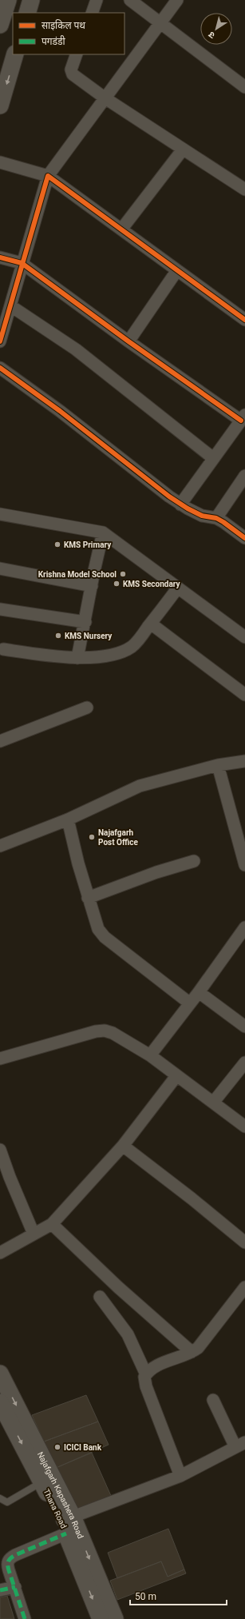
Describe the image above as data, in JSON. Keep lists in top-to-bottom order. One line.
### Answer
{"streets":{"main road":["Najafgarh Kapashera Road","Thana Road"]},"crossings":[["Najafgarh Kapashera Road","Thana Road"]],"one_way":["Najafgarh Kapashera Road","Thana Road"],"places":["KMS Primary","Krishna Model School","KMS Secondary","KMS Nursery","Najafgarh Post Office","ICICI Bank"],"legend":["साइकिल पथ","पगडंडी"],"scale_bar":"50 m","north":"bottom left"}
